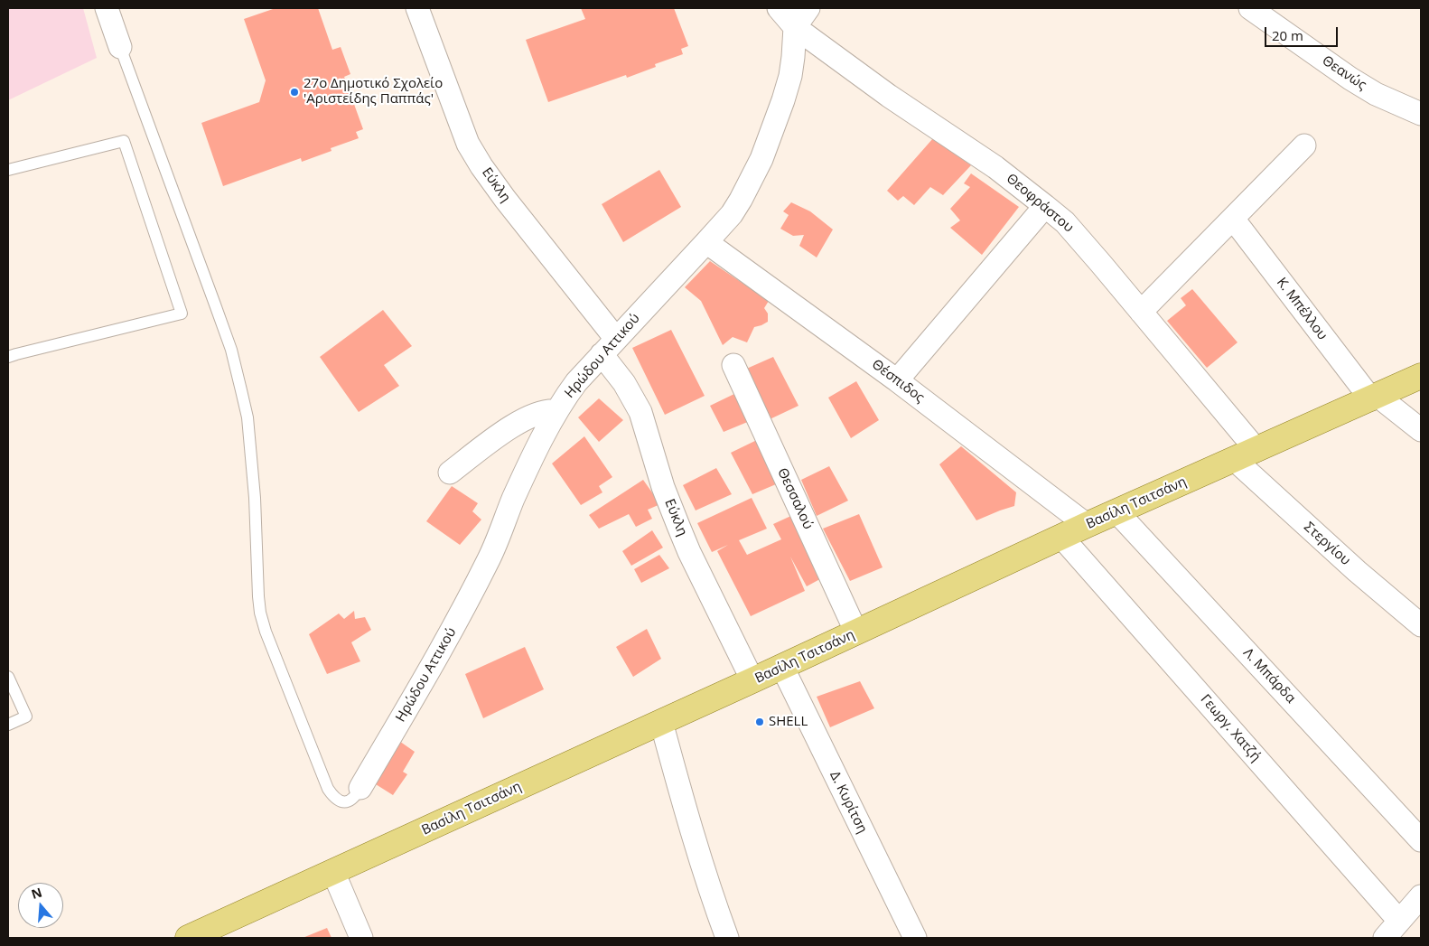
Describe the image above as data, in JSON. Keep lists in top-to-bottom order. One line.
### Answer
{"streets":{"main road":["Βασίλη Τσιτσάνη"],"street":["Θεανώς","Εύκλη","Θεοφράστου","Κ. Μπέλλου","Ηρώδου Αττικού","Θέσπιδος","Θεσσαλού","Στεργίου","Λ. Μπάρδα","Γεωργ. Χατζή","Δ. Κυρίτση"]},"crossings":[["Εύκλη","Ηρώδου Αττικού"],["Εύκλη","Βασίλη Τσιτσάνη"],["Θεοφράστου","Ηρώδου Αττικού"],["Θεοφράστου","Βασίλη Τσιτσάνη"],["Θεοφράστου","Στεργίου"],["Κ. Μπέλλου","Βασίλη Τσιτσάνη"],["Ηρώδου Αττικού","Θέσπιδος"],["Θέσπιδος","Βασίλη Τσιτσάνη"],["Θεσσαλού","Βασίλη Τσιτσάνη"],["Βασίλη Τσιτσάνη","Στεργίου"],["Βασίλη Τσιτσάνη","Λ. Μπάρδα"],["Βασίλη Τσιτσάνη","Γεωργ. Χατζή"],["Βασίλη Τσιτσάνη","Δ. Κυρίτση"]],"places":["27ο Δημοτικό Σχολείο 'Αριστείδης Παππάς'","SHELL"],"scale_bar":"20 m","north":"top"}
